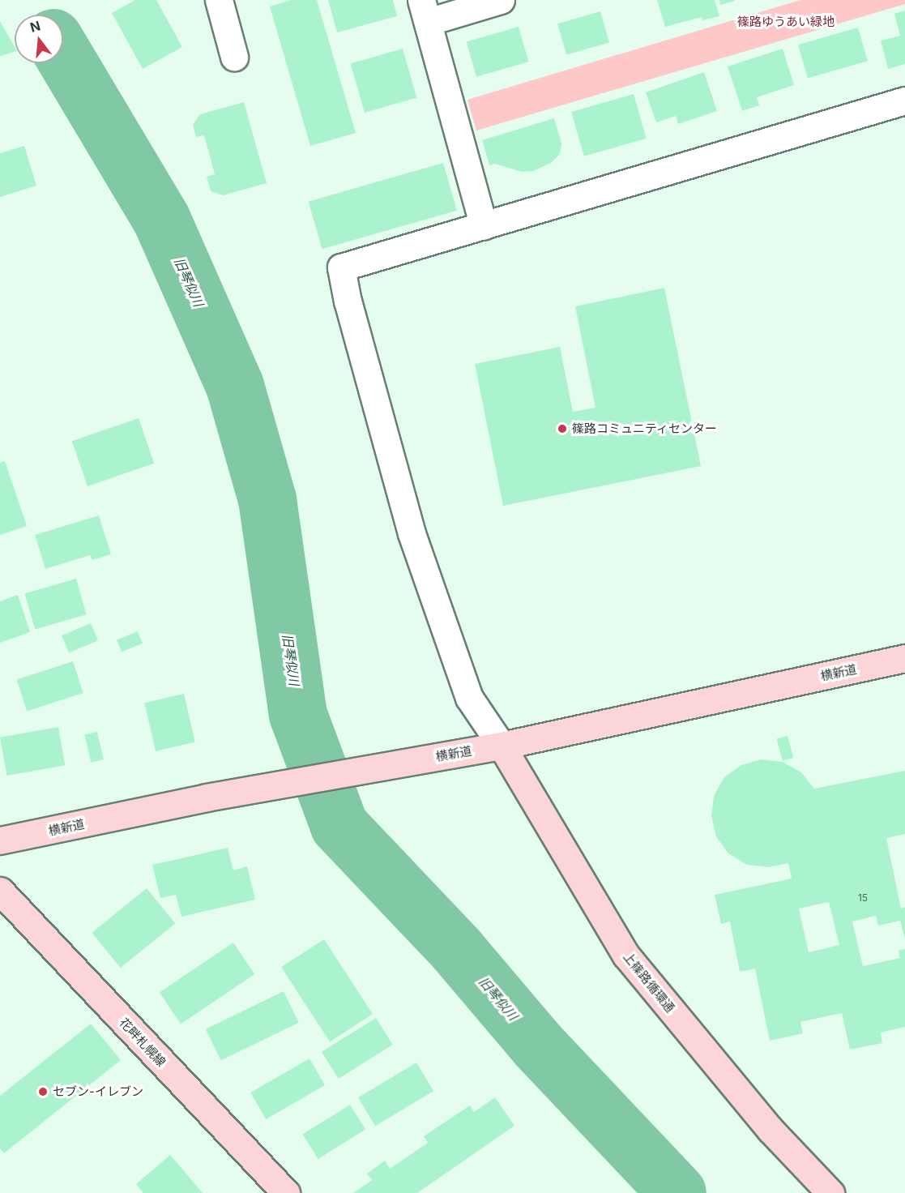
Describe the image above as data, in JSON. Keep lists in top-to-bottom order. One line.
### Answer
{"streets":{"street":["横新道","上篠路循環通","花畔札幌線"]},"crossings":[["横新道","上篠路循環通"]],"water":["旧琴似川"],"parks":["篠路ゆうあい緑地"],"places":["篠路コミュニティセンター","セブン-イレブン"],"house_numbers":["15"],"north":"top"}
